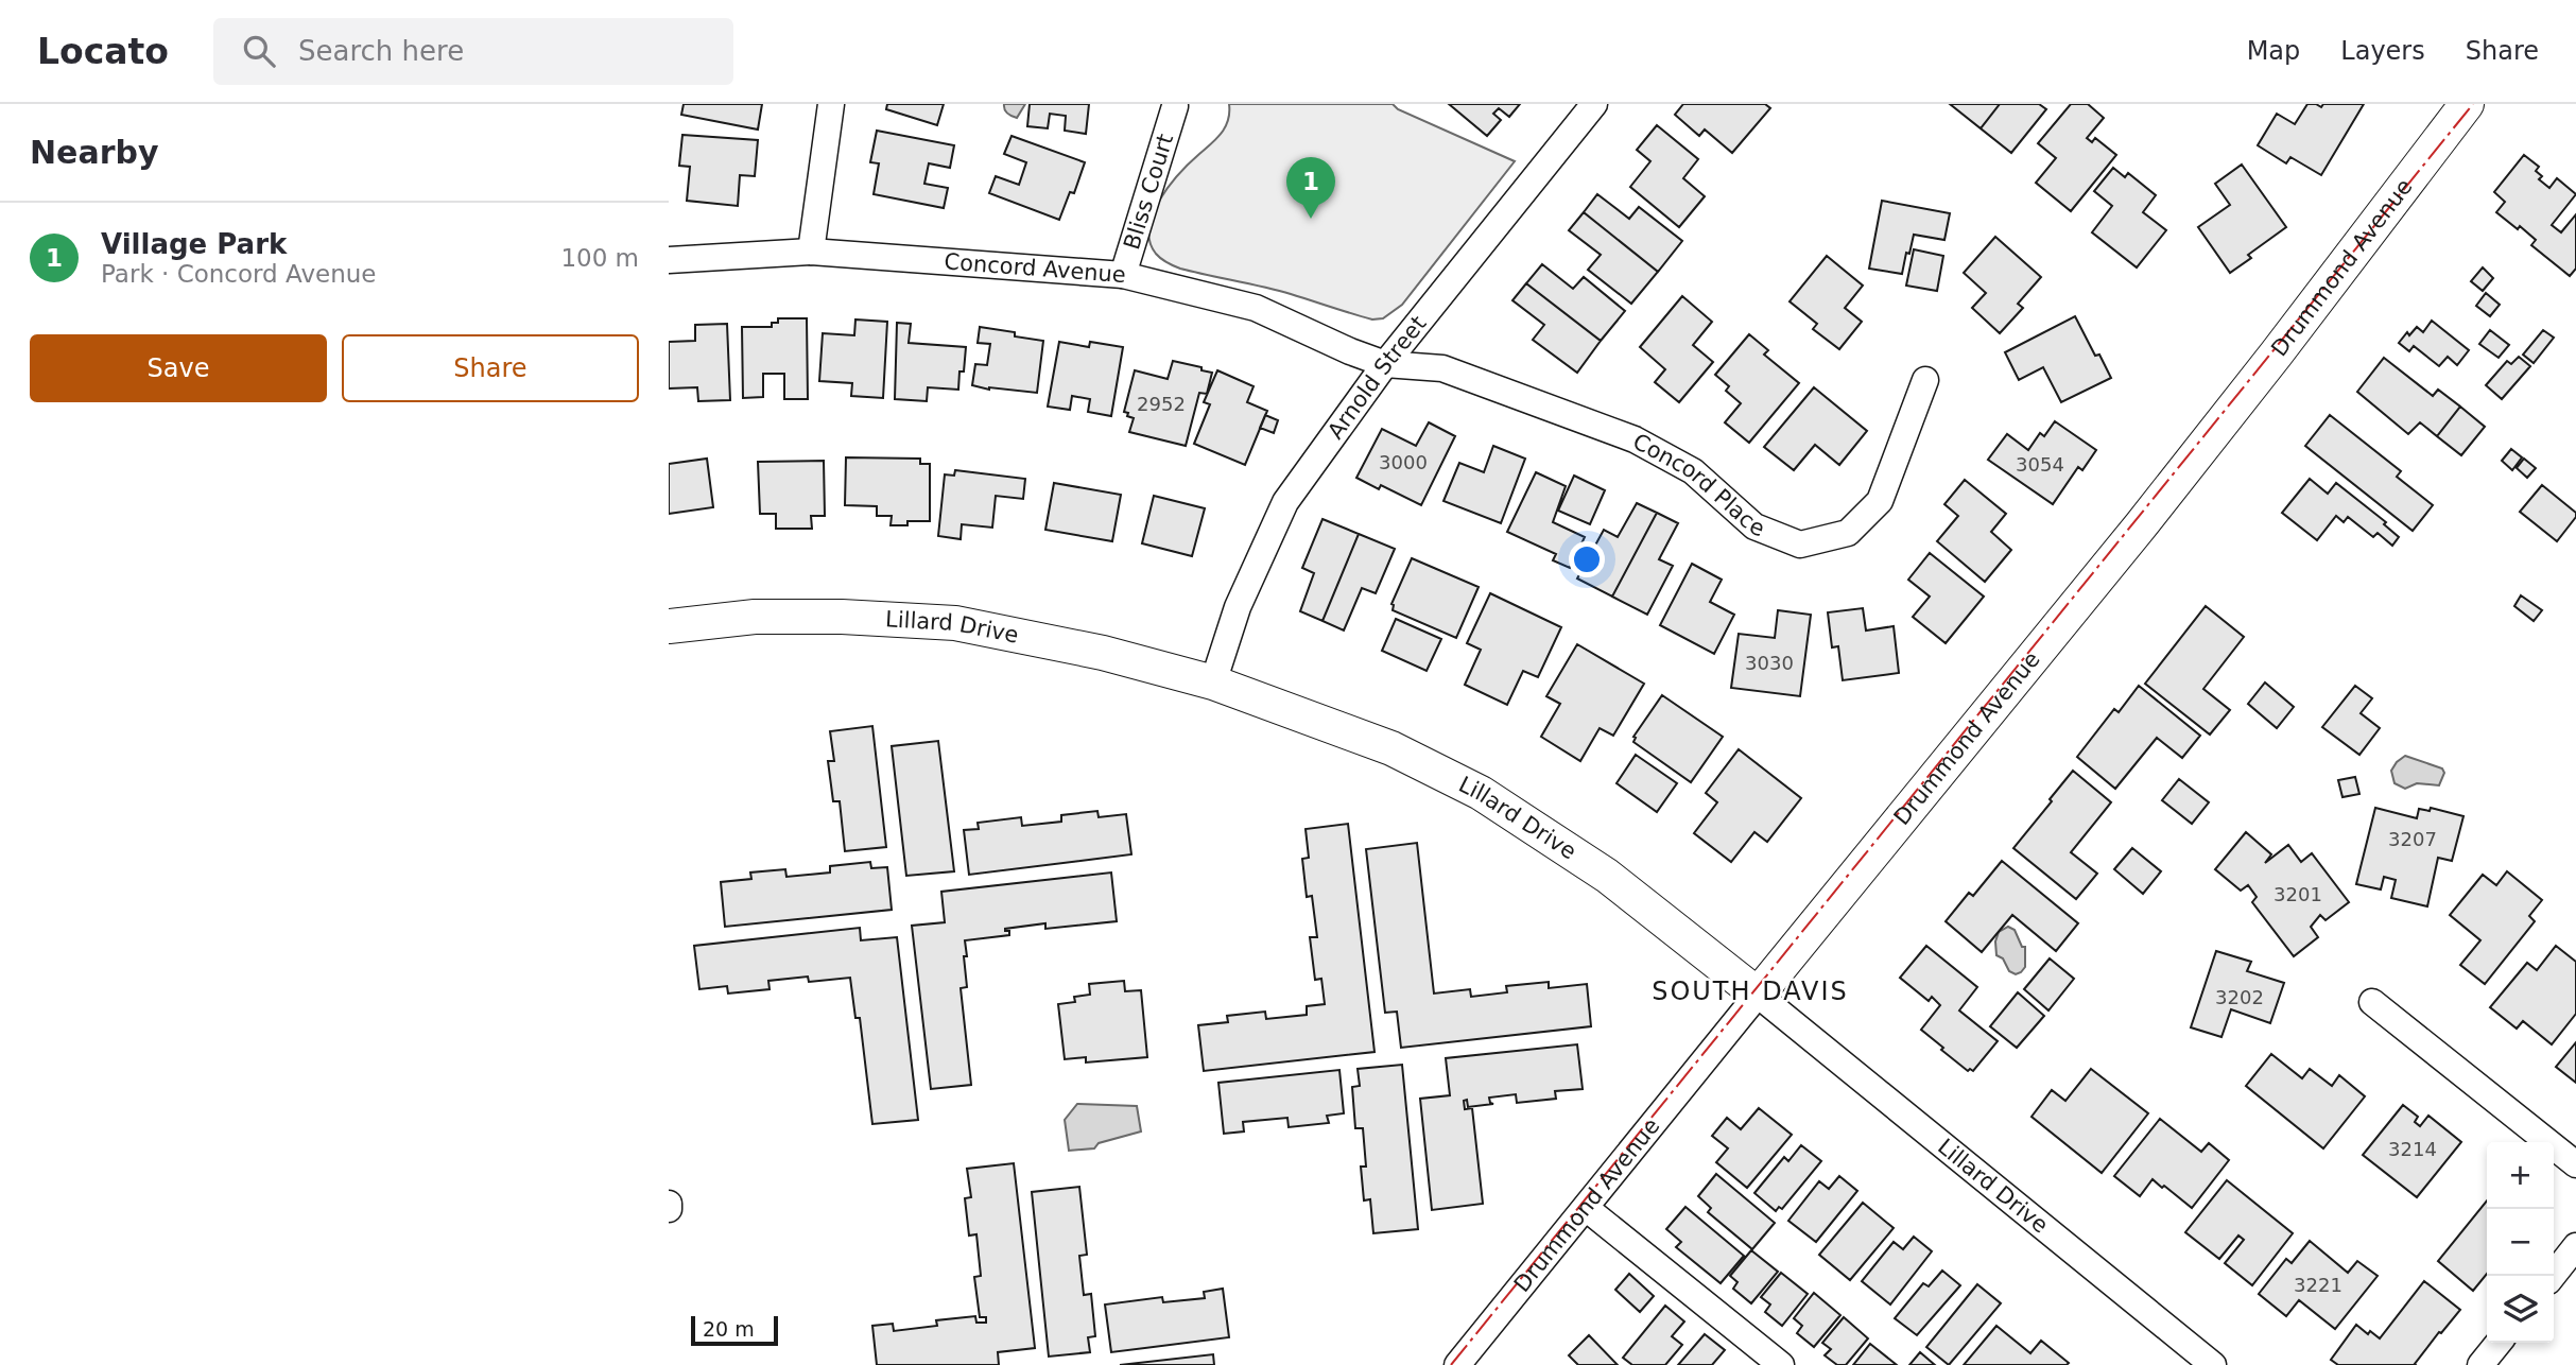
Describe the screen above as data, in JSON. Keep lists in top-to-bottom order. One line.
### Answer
{"streets":{"street":["Bliss Court","Drummond Avenue","Concord Avenue","Arnold Street","Concord Place","Lillard Drive"]},"crossings":[["Bliss Court","Concord Avenue"],["Drummond Avenue","Lillard Drive"],["Concord Avenue","Arnold Street"],["Concord Avenue","Concord Place"],["Arnold Street","Concord Place"],["Arnold Street","Lillard Drive"]],"districts":["SOUTH DAVIS"],"house_numbers":["2952","3000","3054","3030","3207","3201","3202","3214","3221"],"scale_bar":"20 m","page":{"header":"Locato","search":"Search here","nav":["Map","Layers","Share"],"heading":"Nearby","pins":"1","list":[{"mark":"1","name":"Village Park","note":"Park · Concord Avenue","value":"100 m"}],"buttons":["Save","Share"],"map_buttons":["+","−"],"scale":"20 m"}}
